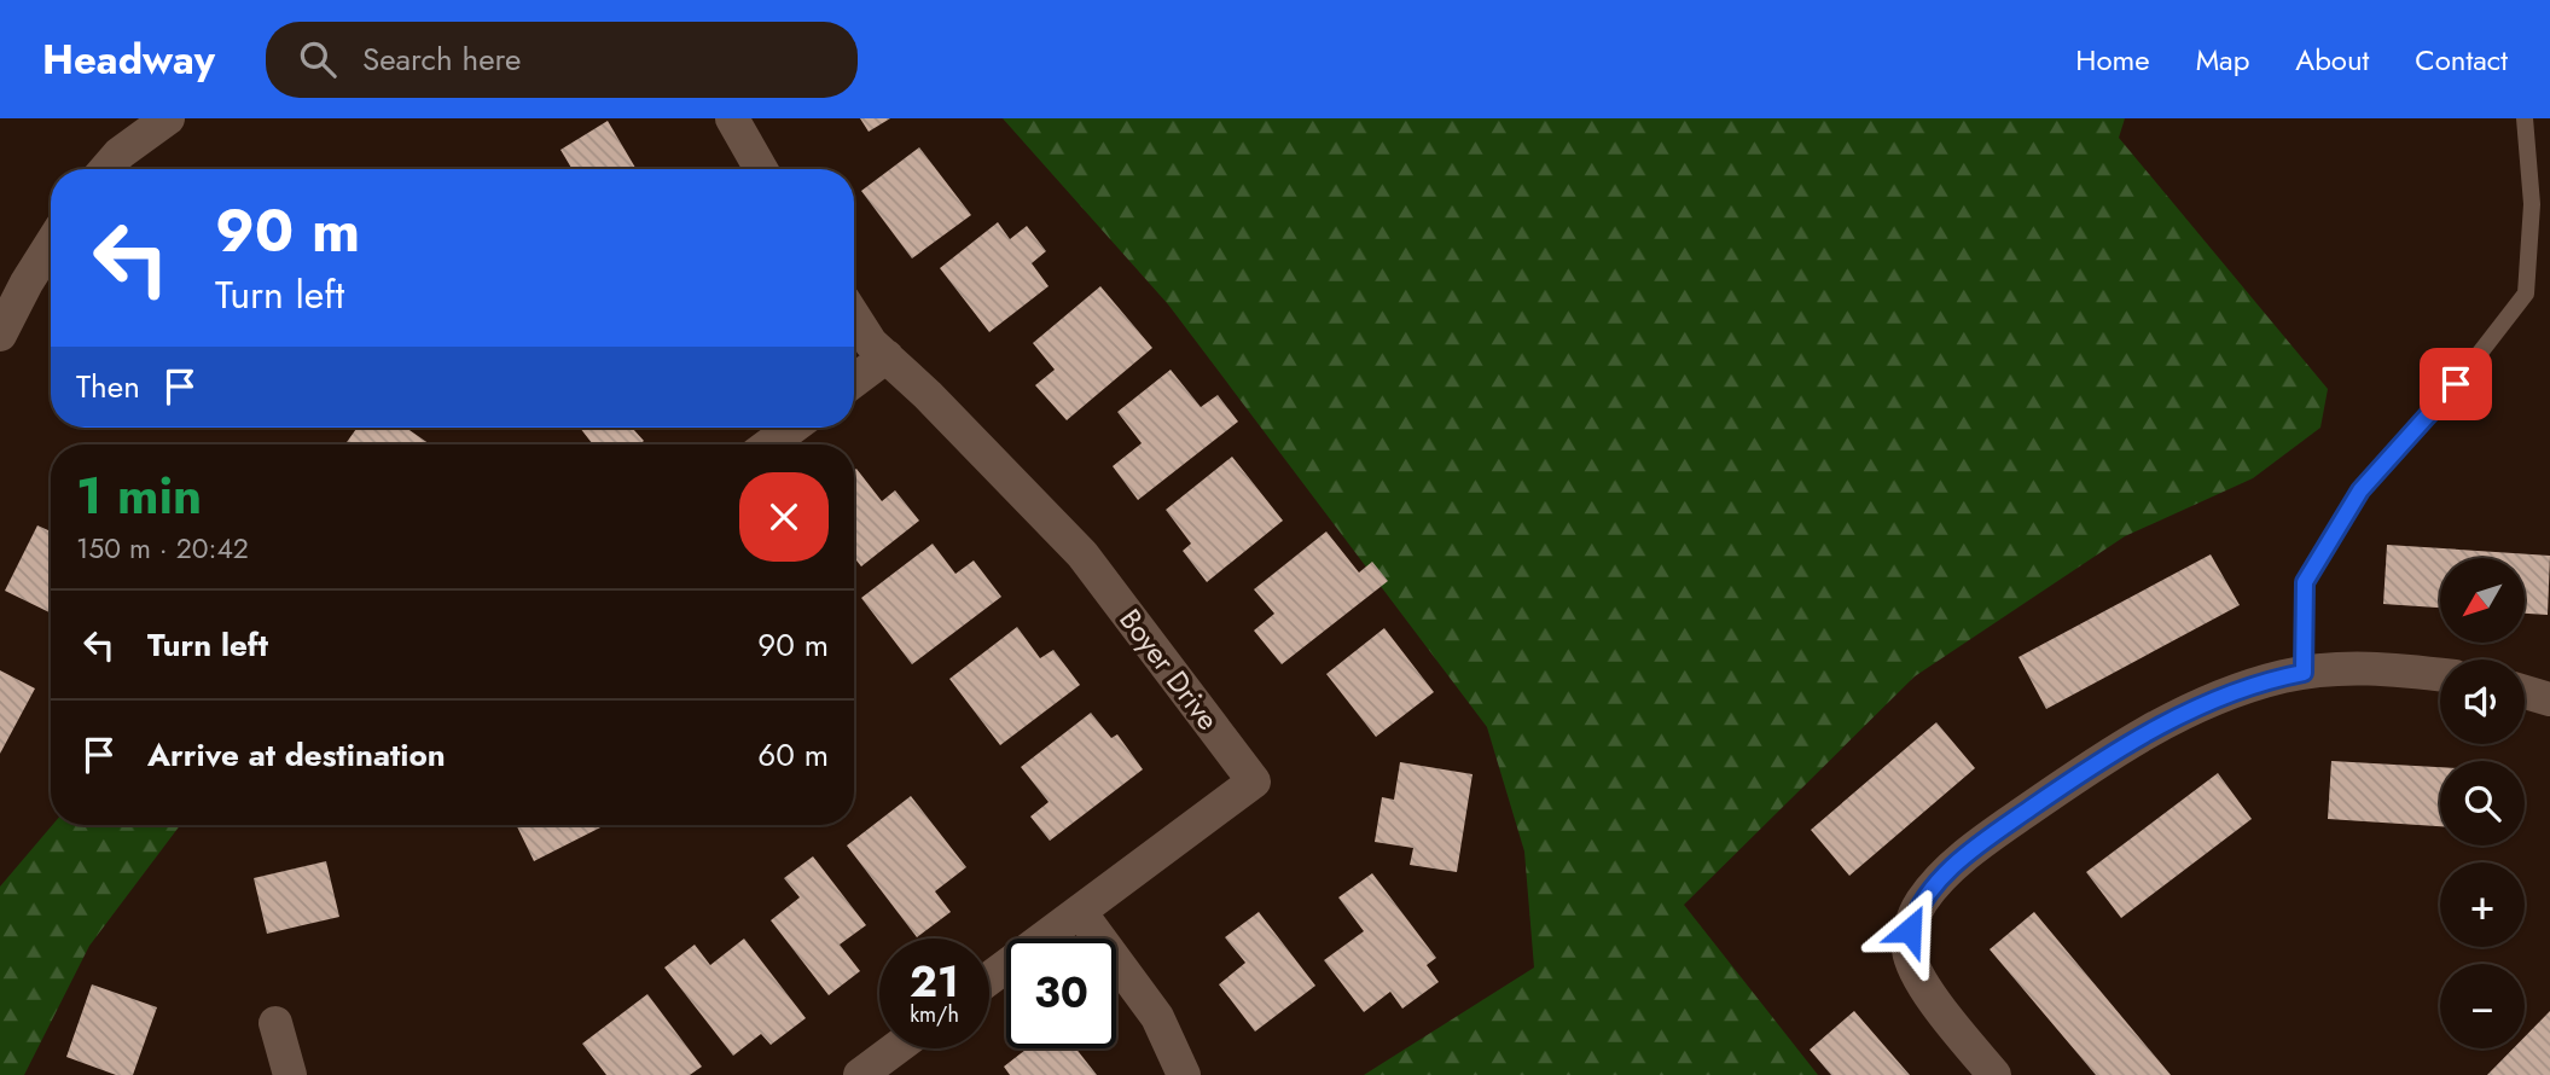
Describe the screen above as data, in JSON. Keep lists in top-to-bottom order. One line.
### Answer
{"streets":{"street":["Boyer Drive"]},"north":"bottom left","page":{"header":"Headway","search":"Search here","nav":["Home","Map","About","Contact"],"turn":["90 m","Turn left"],"then":"Then","heading":["1 min","150 m · 20:42"],"map_buttons":["+","−"],"list":[{"name":"Turn left","value":"90 m"},{"name":"Arrive at destination","value":"60 m"}],"speed":"21 km/h","limit":"30"}}
